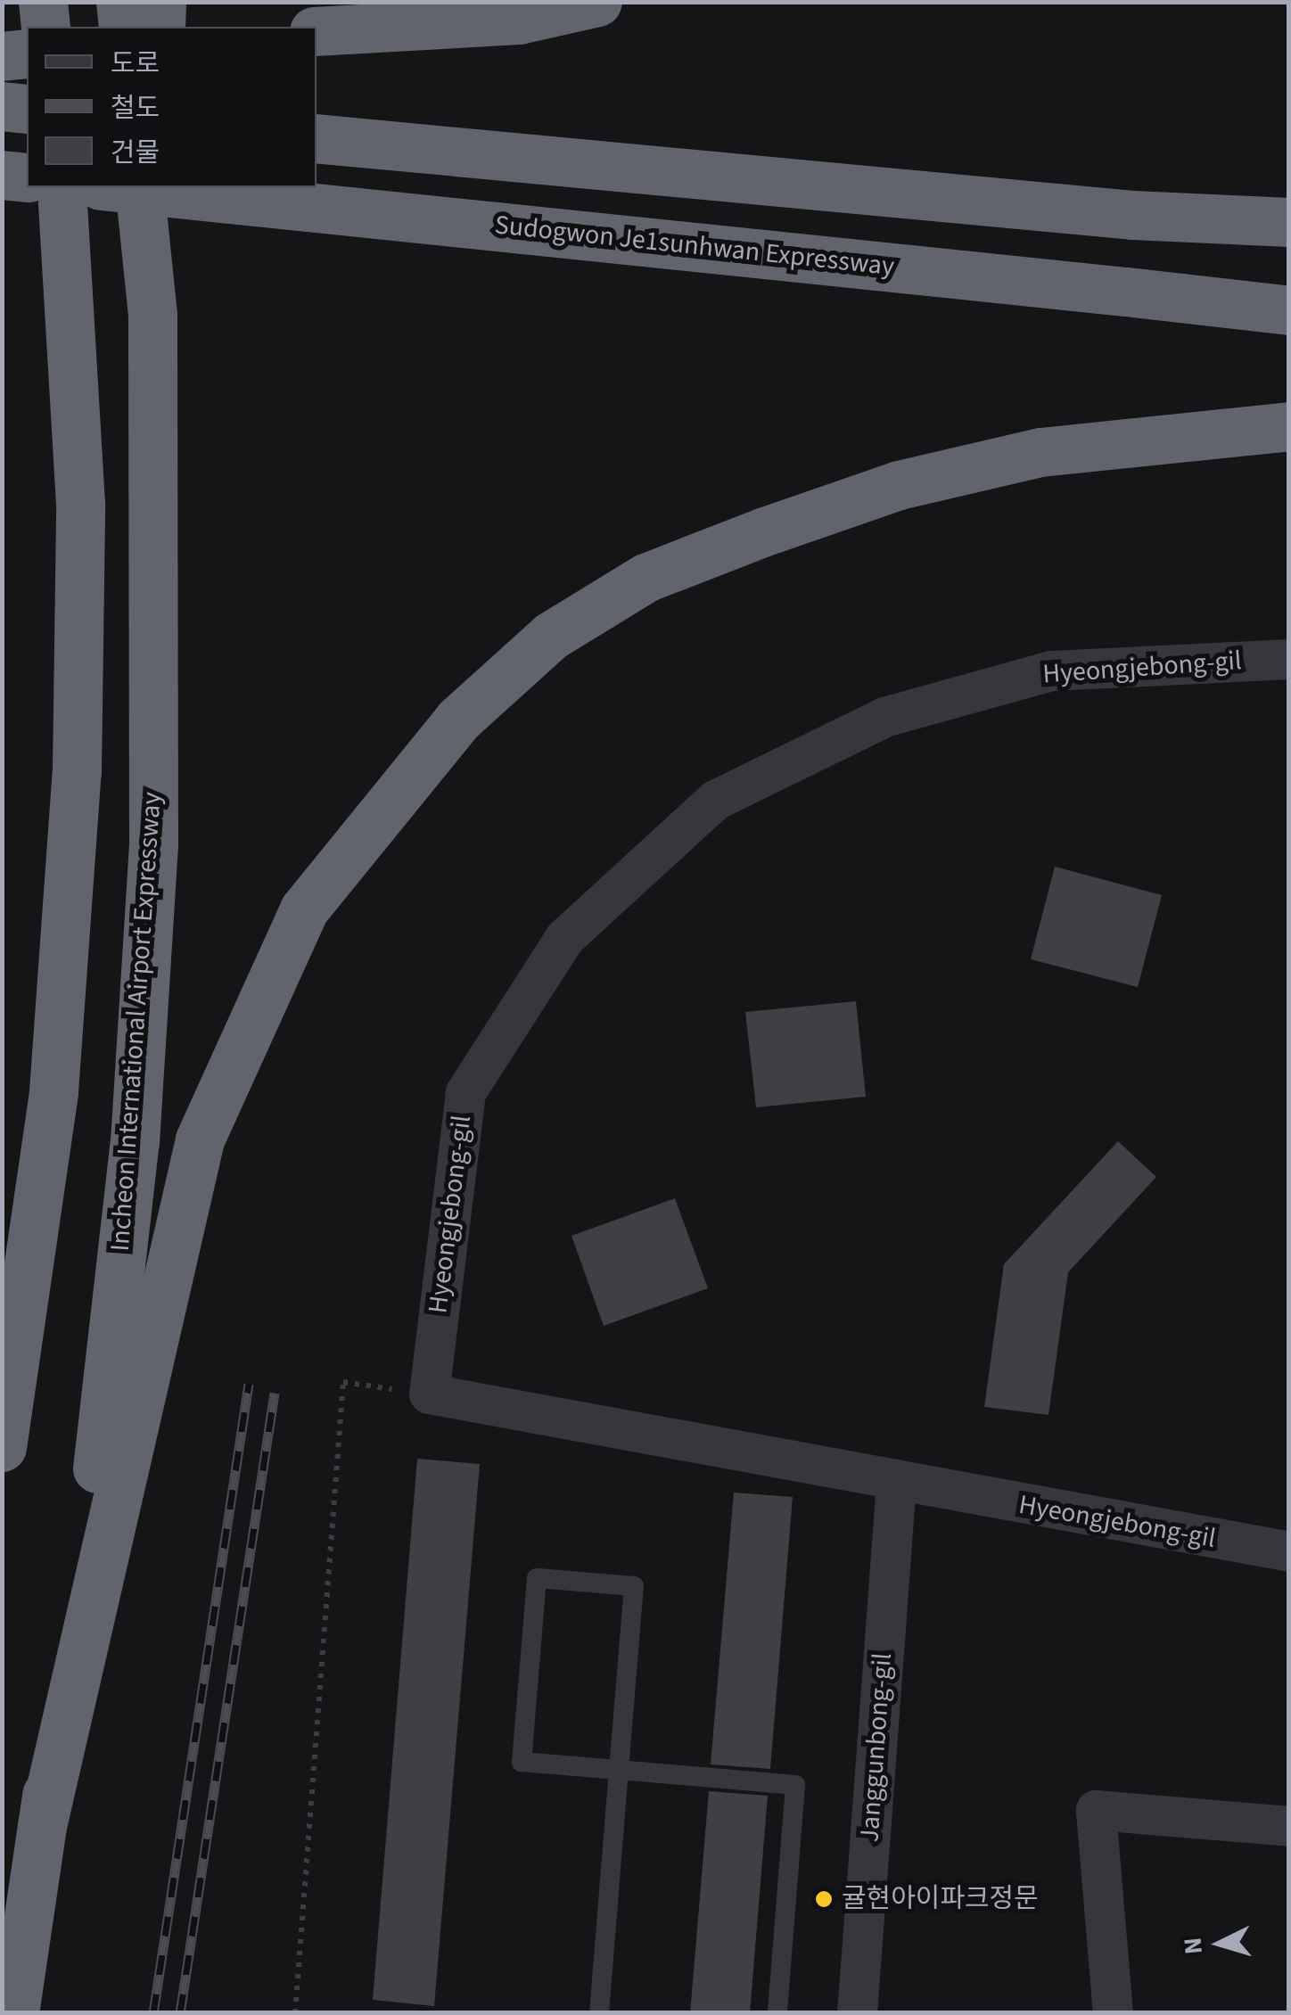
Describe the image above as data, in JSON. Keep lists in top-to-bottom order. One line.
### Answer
{"streets":{"highway":["Sudogwon Je1sunhwan Expressway","Incheon International Airport Expressway"],"street":["Hyeongjebong-gil","Janggunbong-gil"]},"crossings":[["Hyeongjebong-gil","Janggunbong-gil"]],"places":["귤현아이파크정문"],"legend":["도로","철도","건물"],"north":"left"}
